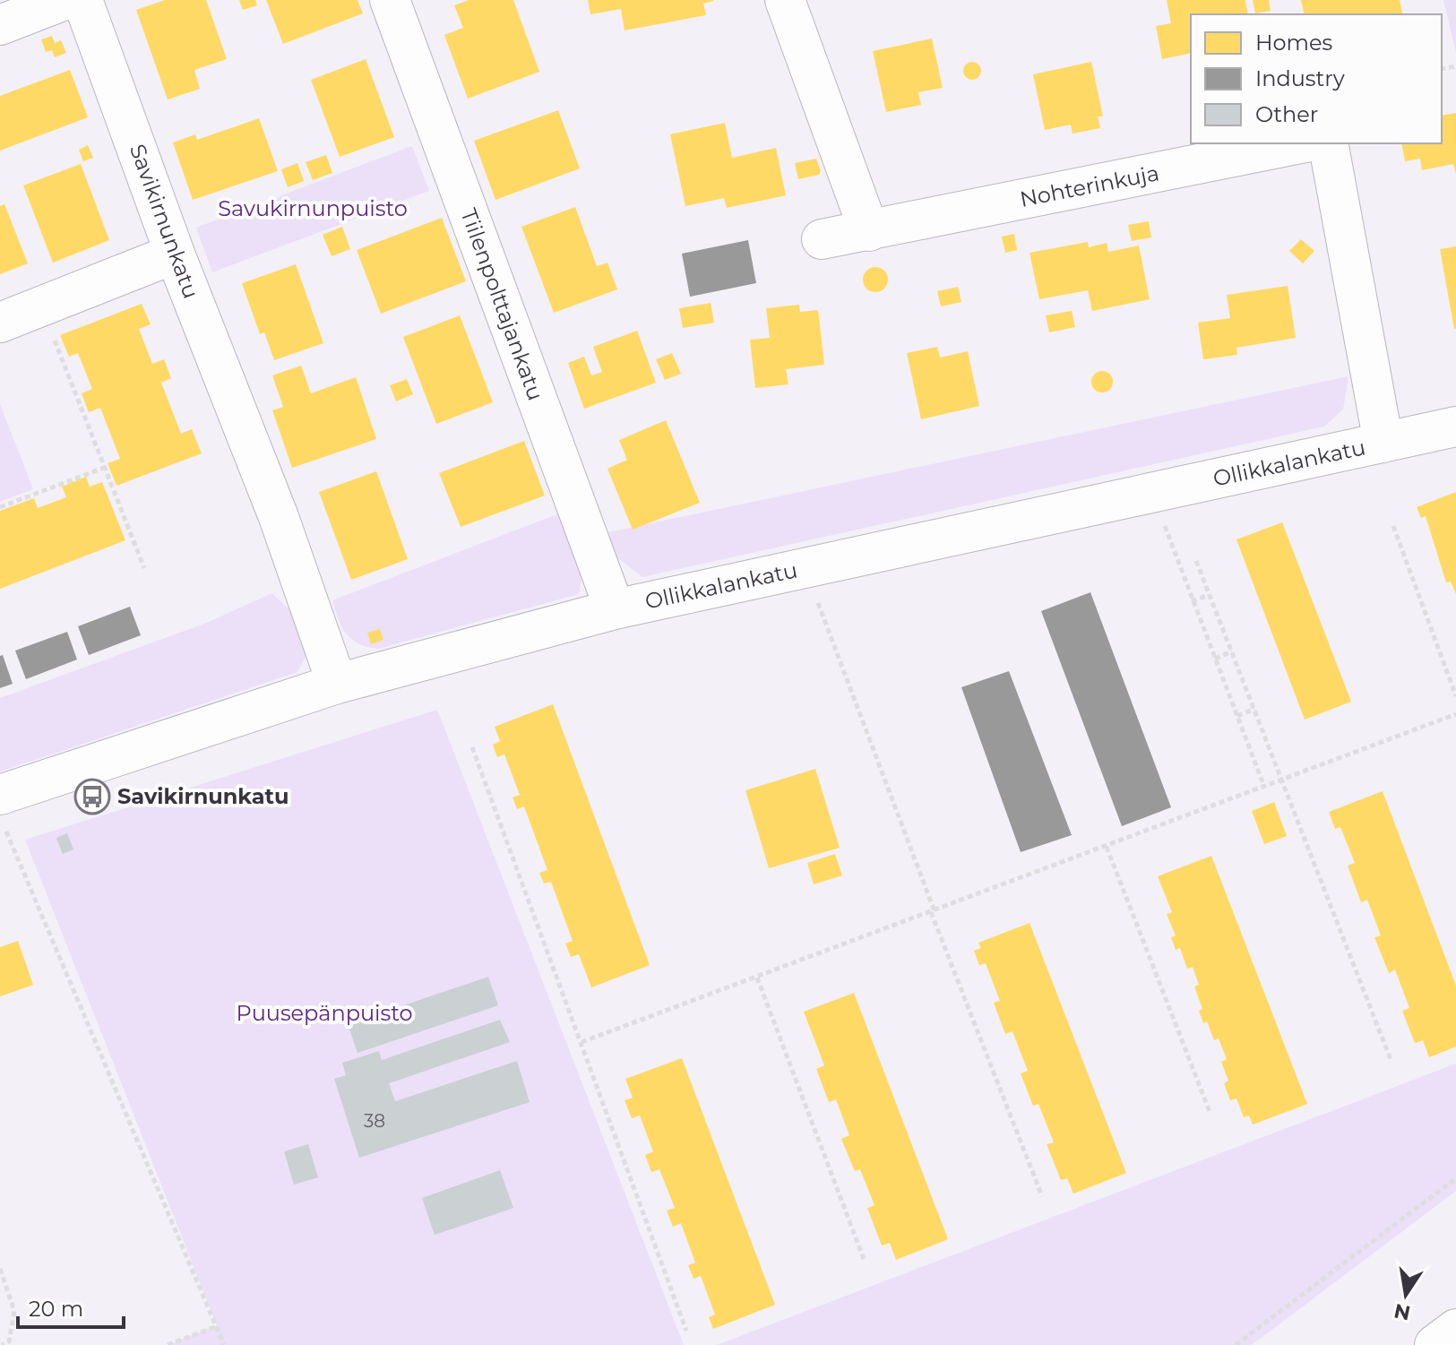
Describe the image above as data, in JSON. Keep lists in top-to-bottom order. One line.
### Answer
{"streets":{"street":["Nohterinkuja","Savikirnunkatu","Tiilenpolttajankatu","Ollikkalankatu"]},"crossings":[["Savikirnunkatu","Ollikkalankatu"],["Tiilenpolttajankatu","Ollikkalankatu"]],"parks":["Savukirnunpuisto","Puusepänpuisto"],"places":{"bus stop":["Savikirnunkatu"]},"house_numbers":["38"],"legend":["Homes","Industry","Other"],"scale_bar":"20 m","north":"bottom"}
